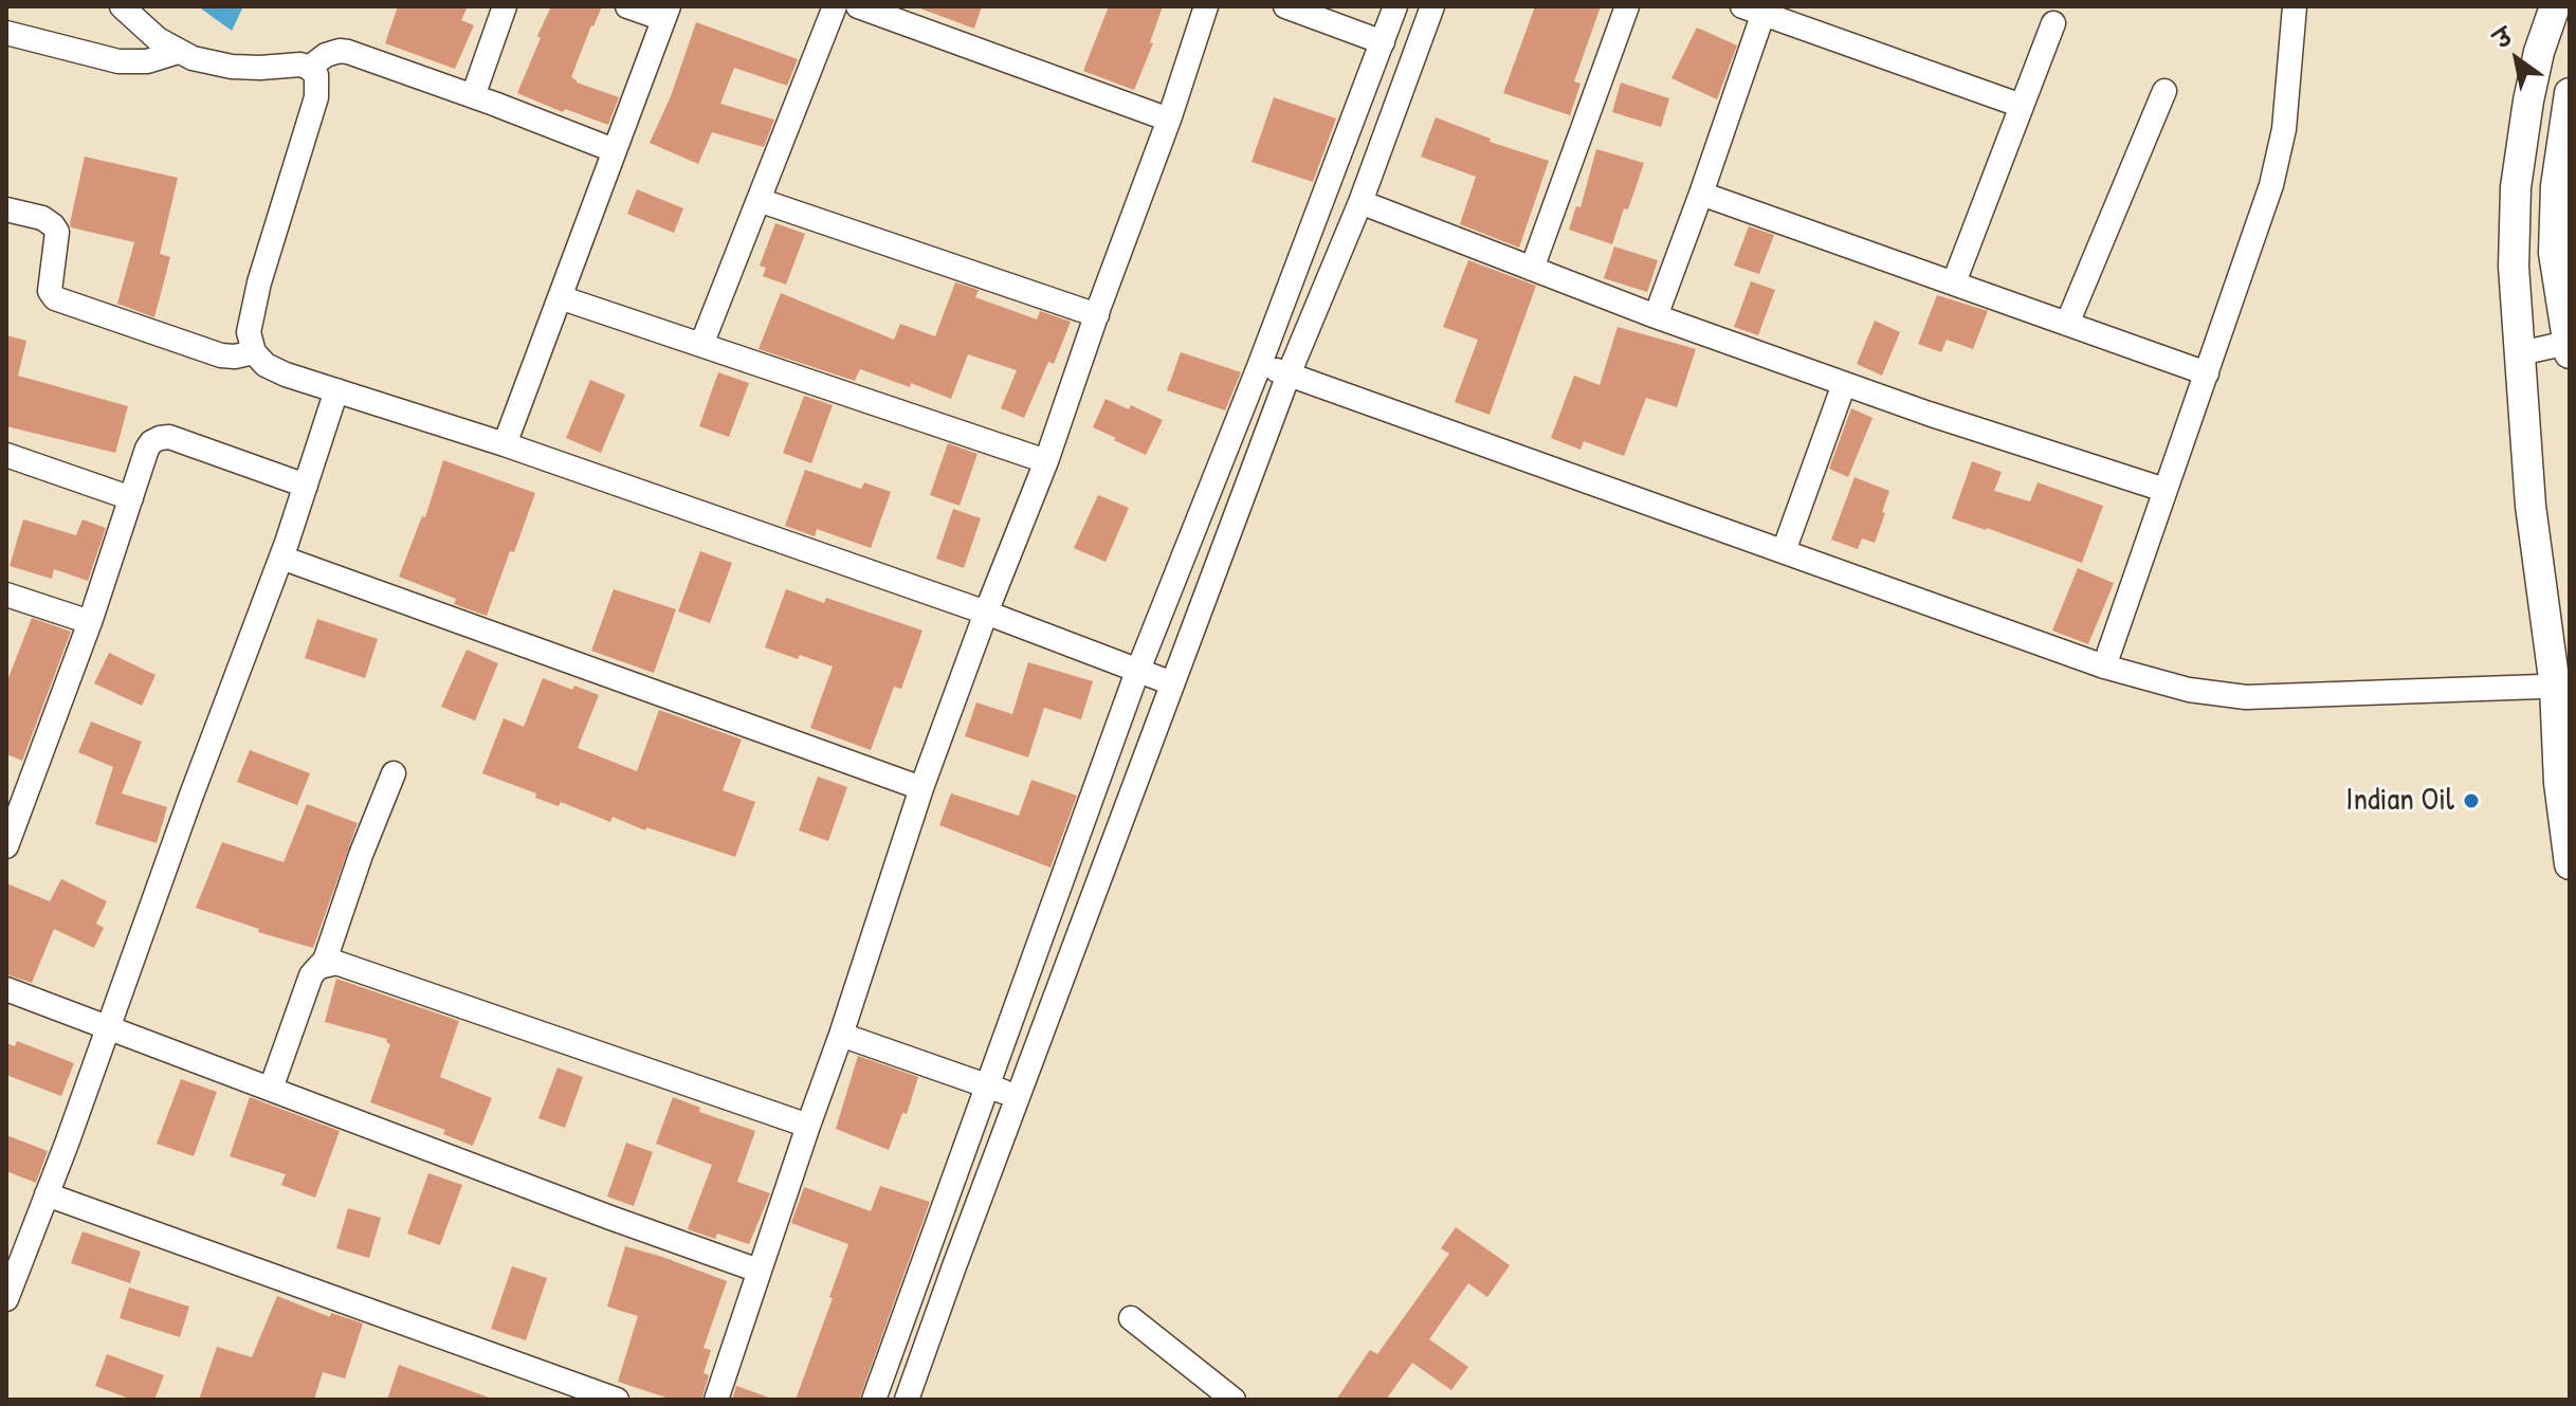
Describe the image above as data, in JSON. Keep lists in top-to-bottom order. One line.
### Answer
{"places":["Indian Oil"],"north":"top left"}
